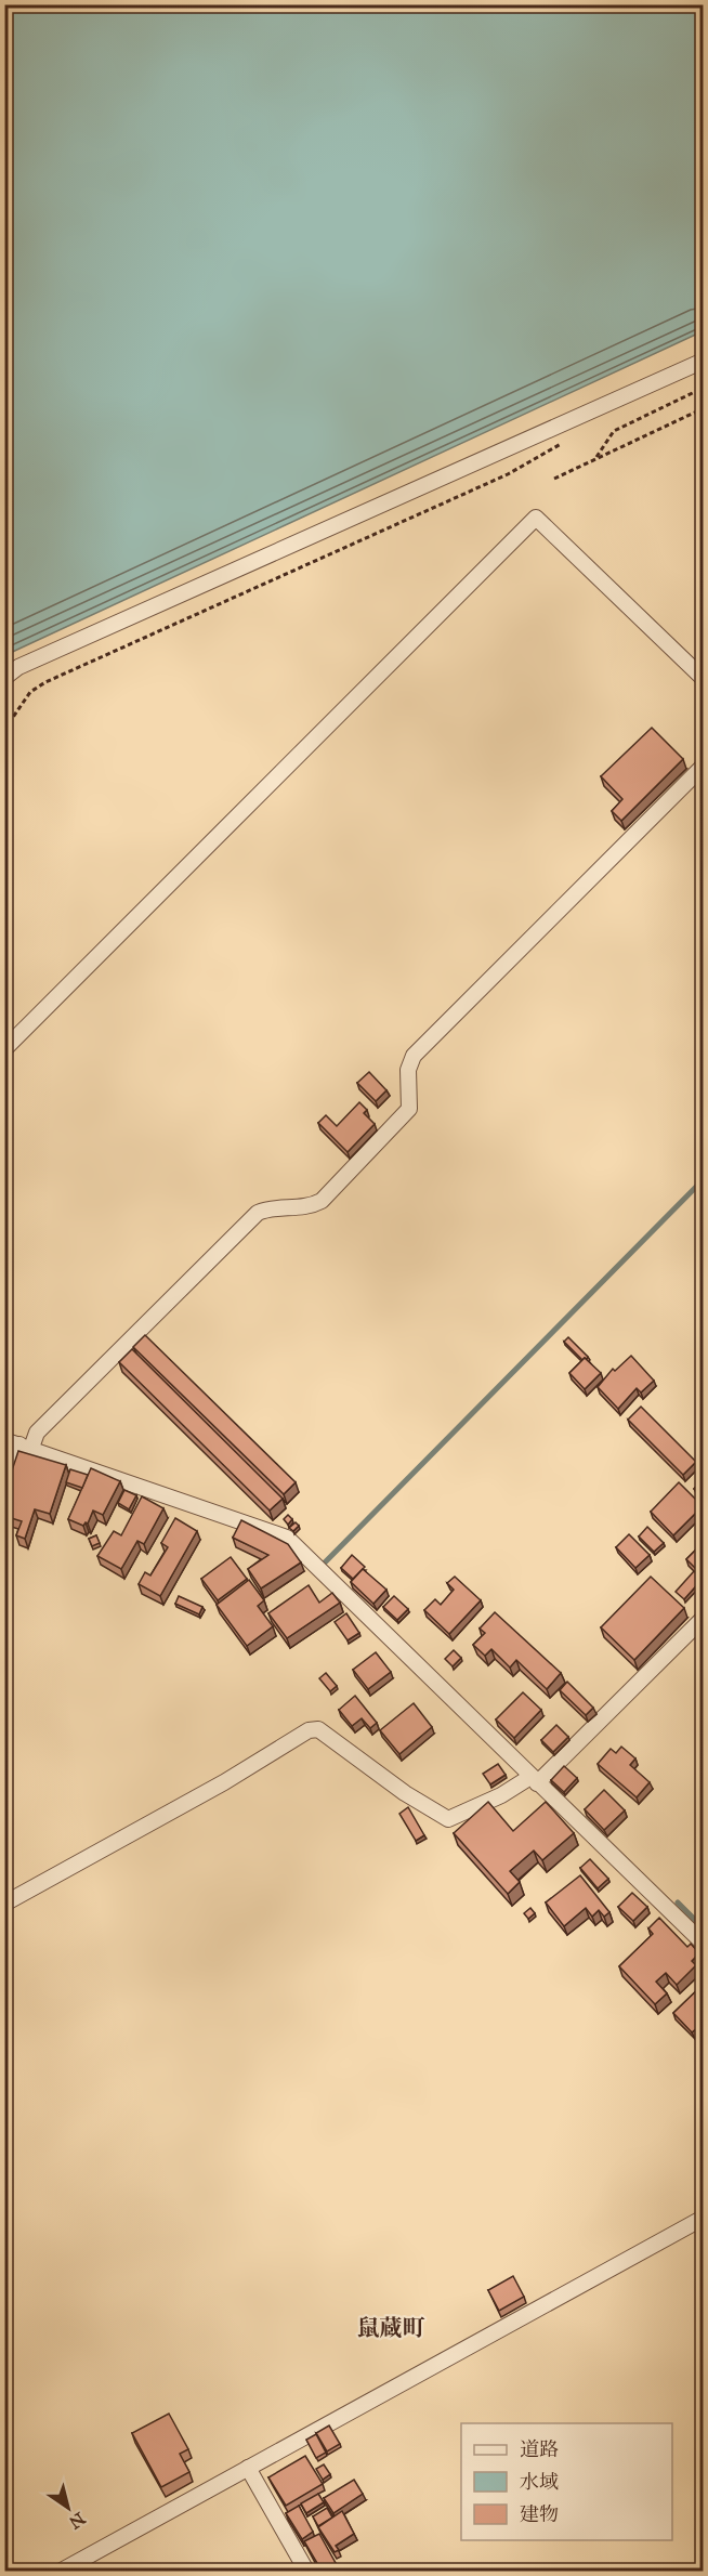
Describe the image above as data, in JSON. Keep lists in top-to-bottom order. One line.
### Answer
{"districts":["鼠蔵町"],"legend":["道路","水域","建物"],"north":"bottom right"}
